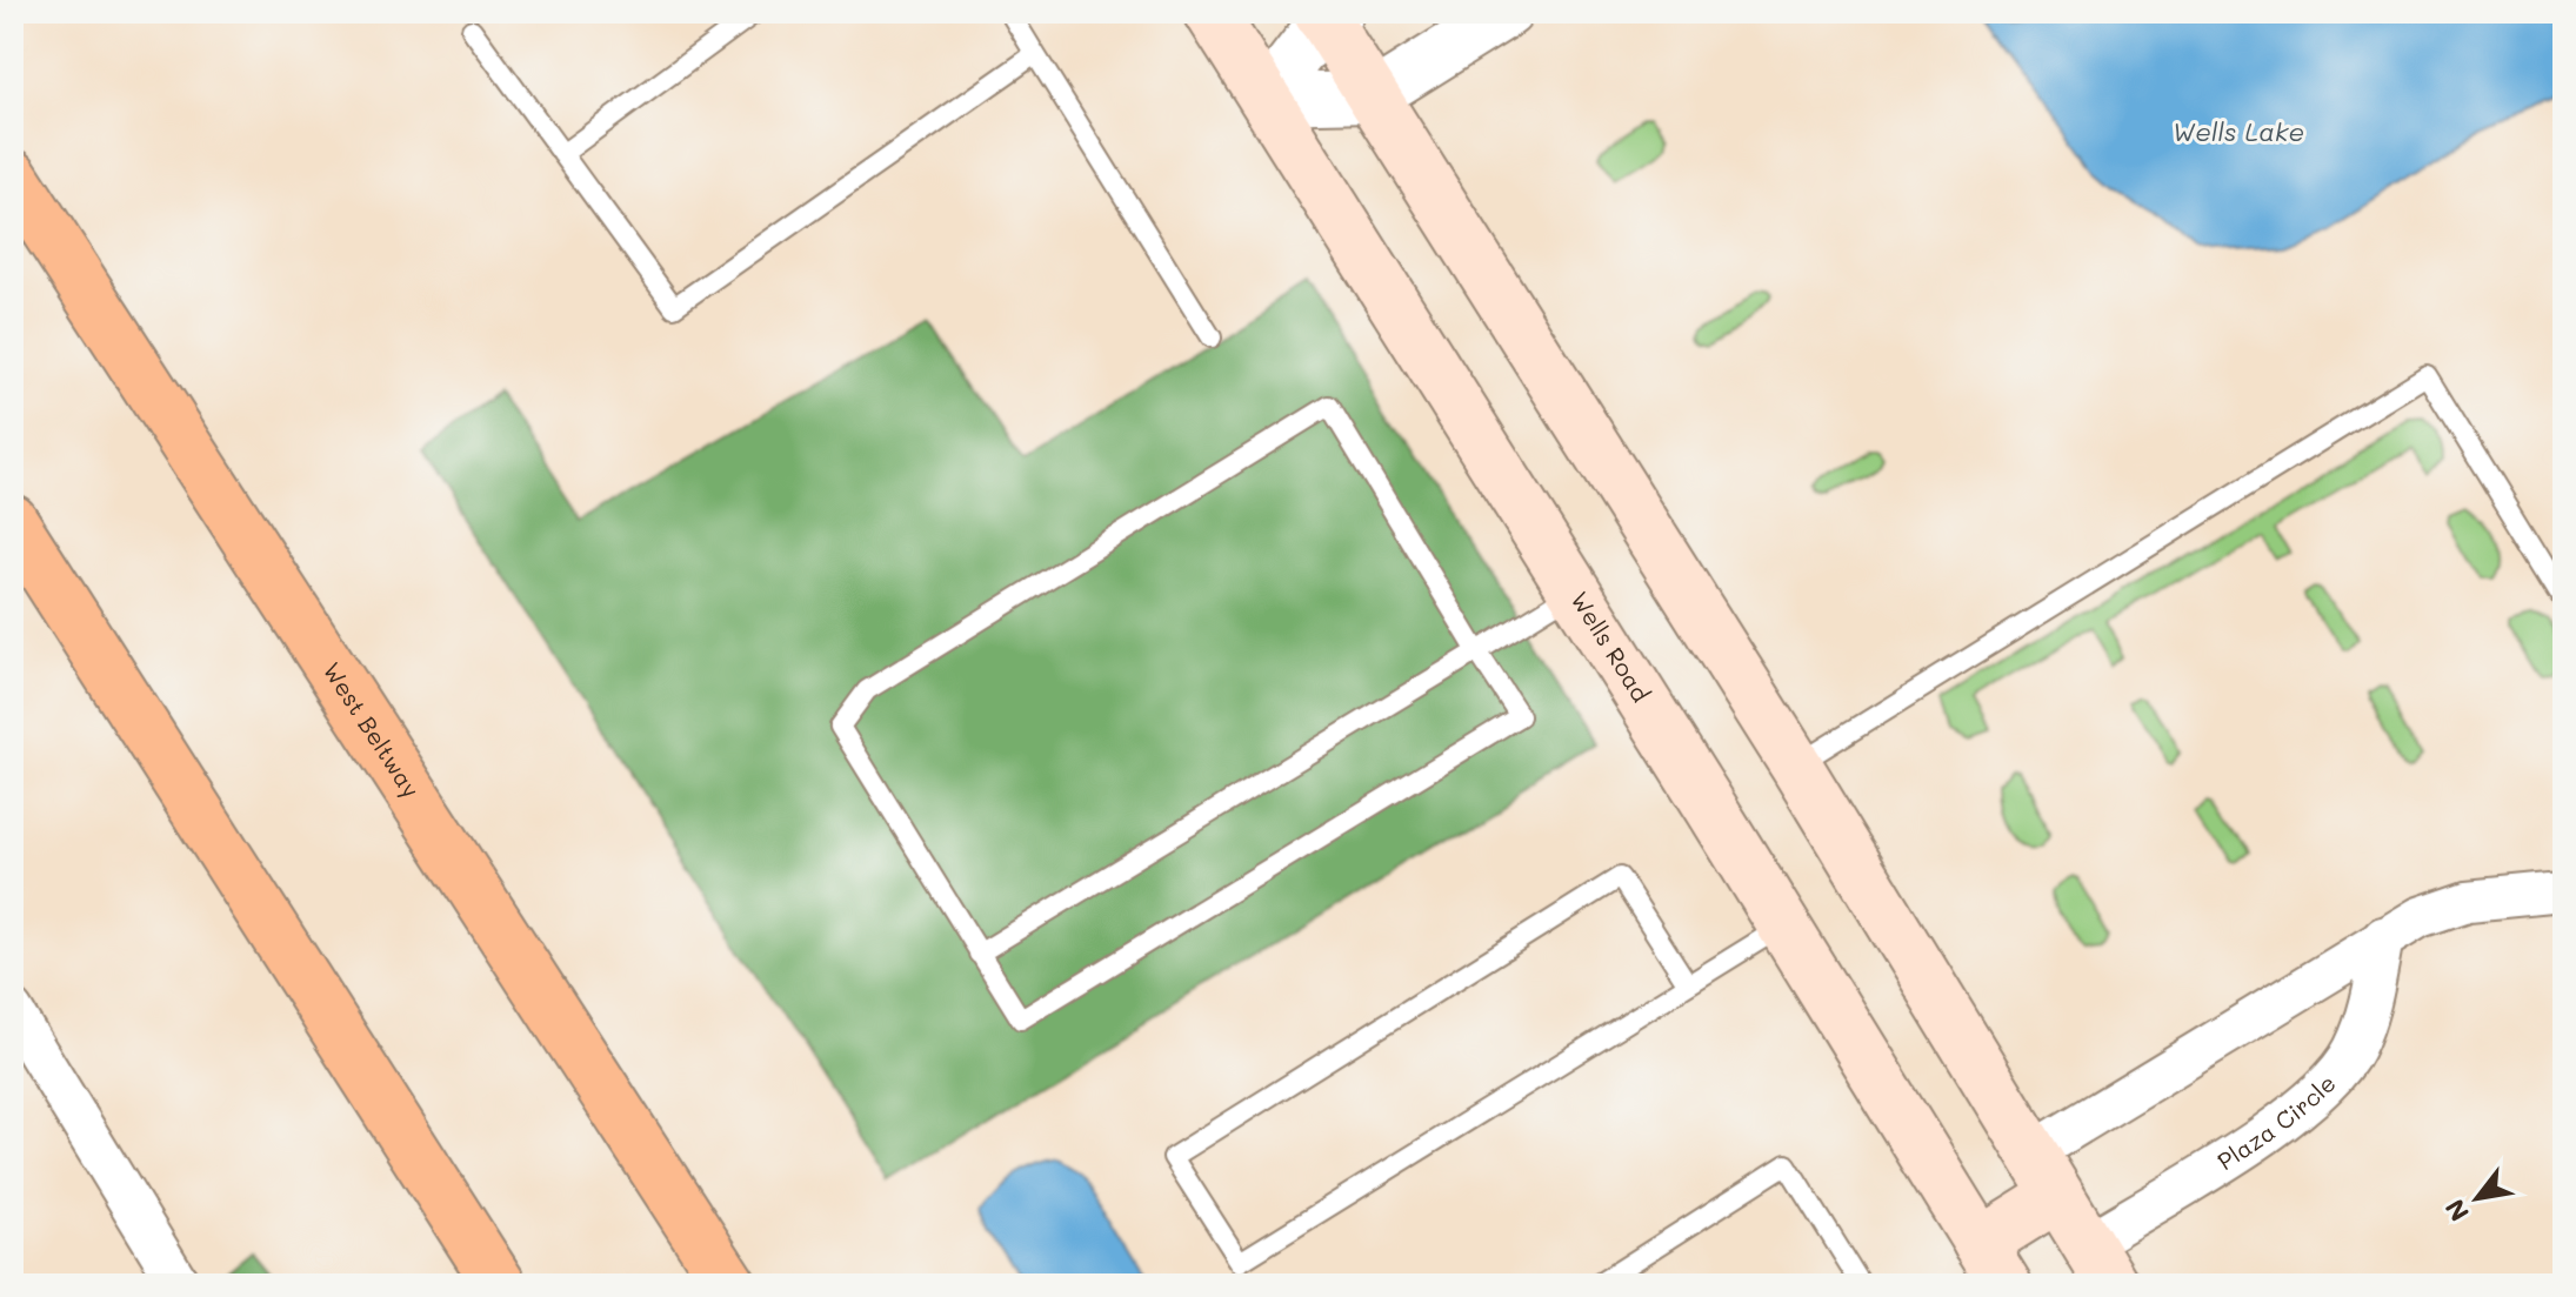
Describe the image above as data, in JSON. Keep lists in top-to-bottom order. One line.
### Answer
{"streets":{"highway":["West Beltway"],"main road":["Wells Road"],"street":["Plaza Circle"]},"water":["Wells Lake"],"north":"bottom left"}
